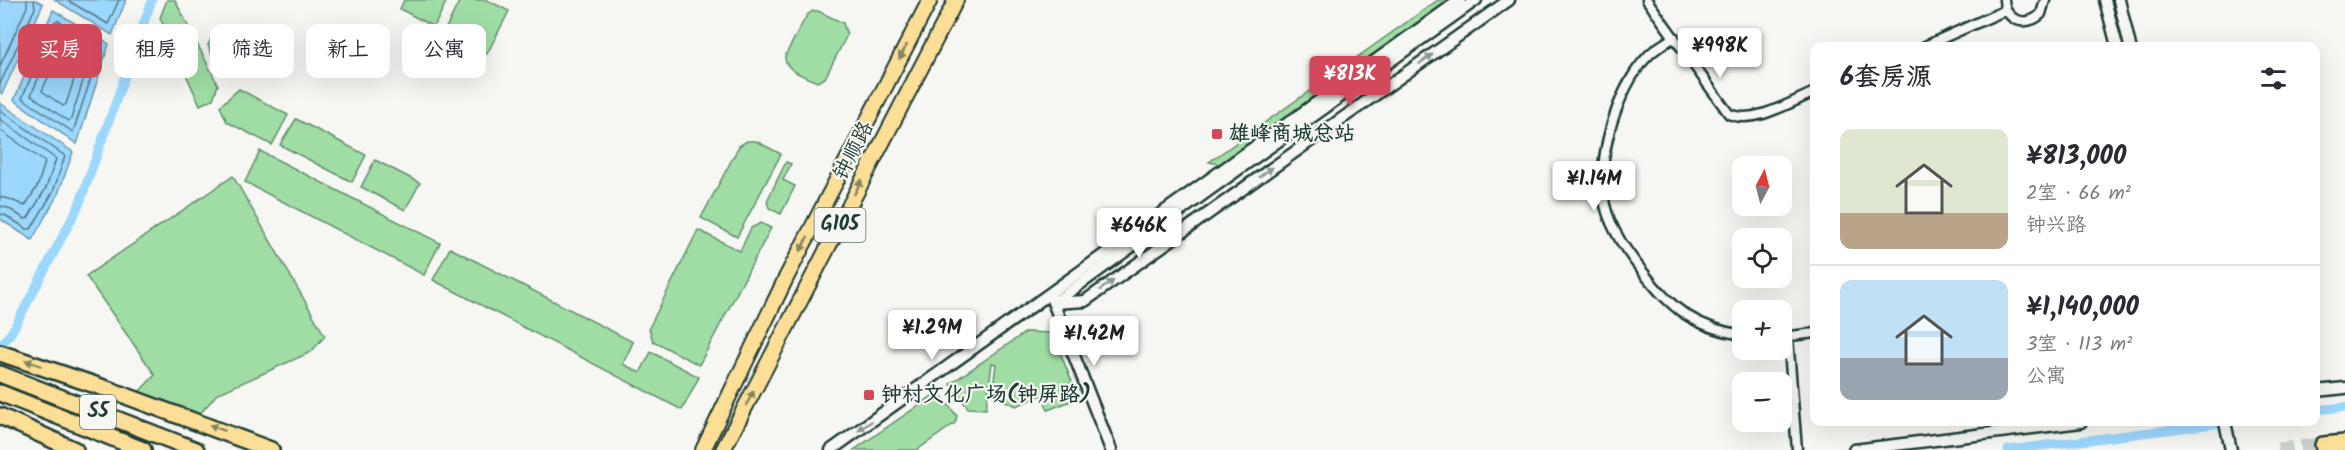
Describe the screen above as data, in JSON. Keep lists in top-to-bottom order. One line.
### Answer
{"streets":{"highway":["钟顺路","G105","S5"]},"places":{"transit":["雄峰商城总站","钟村文化广场(钟屏路)"]},"north":"top","page":{"chip":["买房","租房","筛选","新上","公寓"],"price":["¥998K","¥813K","¥1.14M","¥646K","¥1.29M","¥1.42M"],"heading":"6套房源","list":[{"name":"¥813,000","note":"2室 · 66 m² · 钟兴路"},{"name":"¥1,140,000","note":"3室 · 113 m² · 公寓"}],"map_buttons":["+","−"]}}
